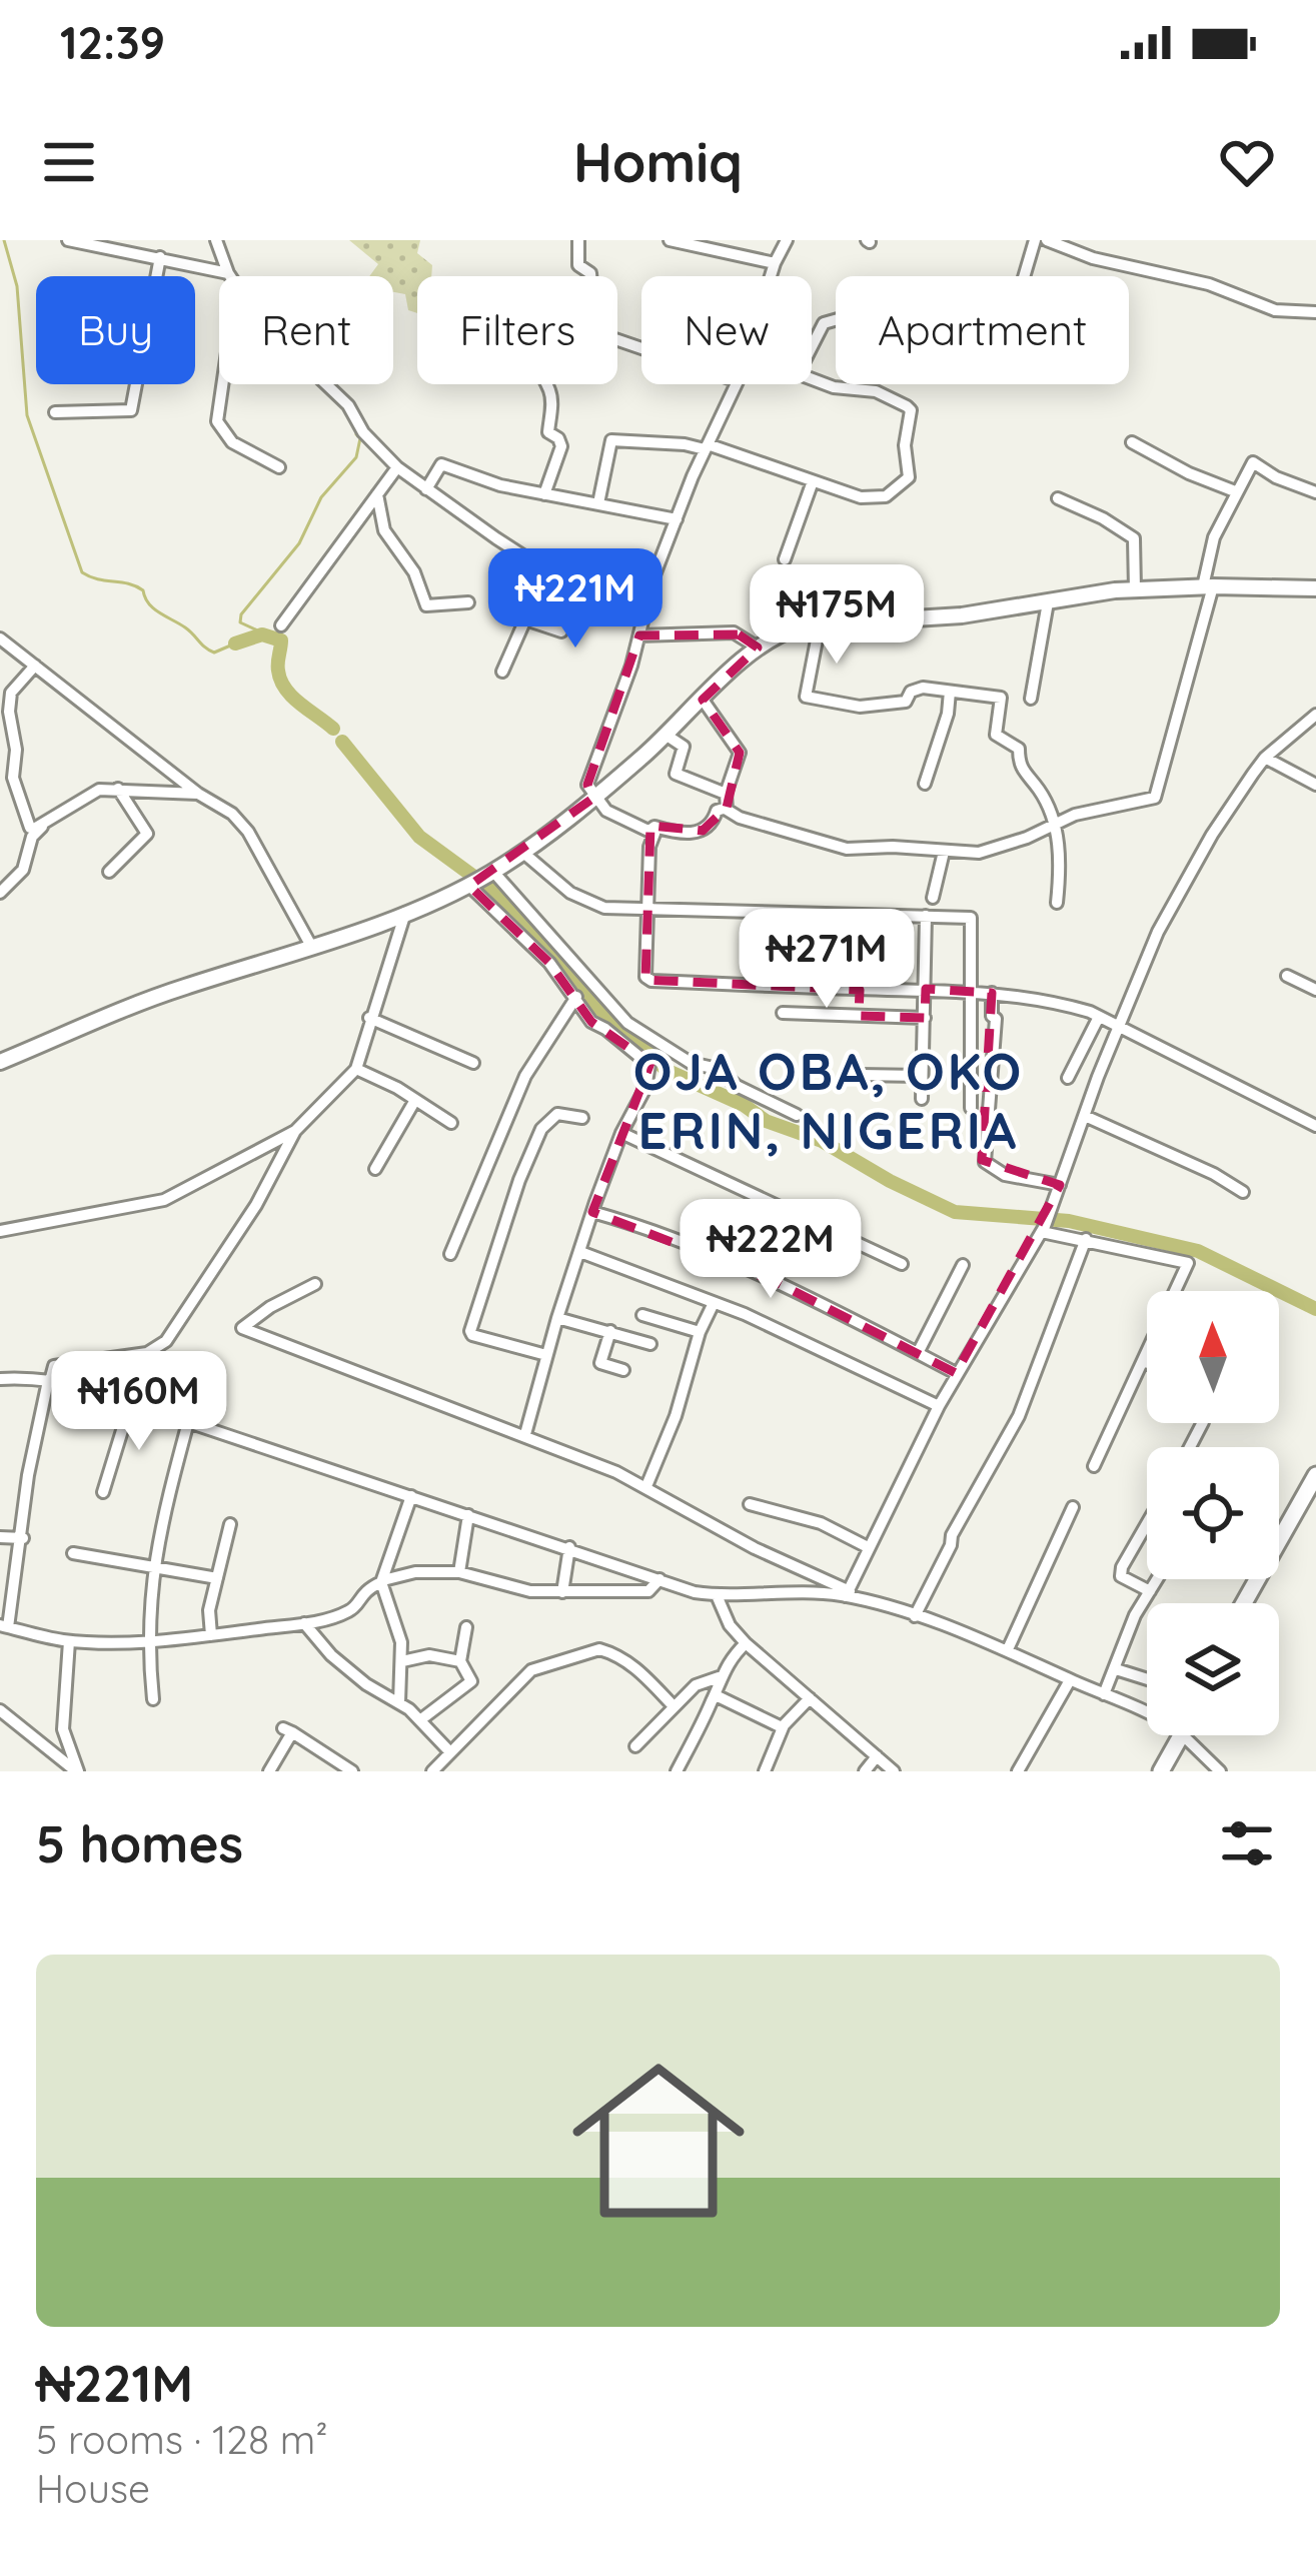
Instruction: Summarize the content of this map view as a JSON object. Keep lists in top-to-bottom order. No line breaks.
{"districts":["OJA OBA, OKO ERIN, NIGERIA"],"north":"top","page":{"status":"12:39","header":"Homiq","chip":["Buy","Rent","Filters","New","Apartment"],"price":["₦221M","₦175M","₦271M","₦222M","₦160M"],"heading":"5 homes","list":[{"name":"₦221M","note":"5 rooms · 128 m² · House"}]}}
